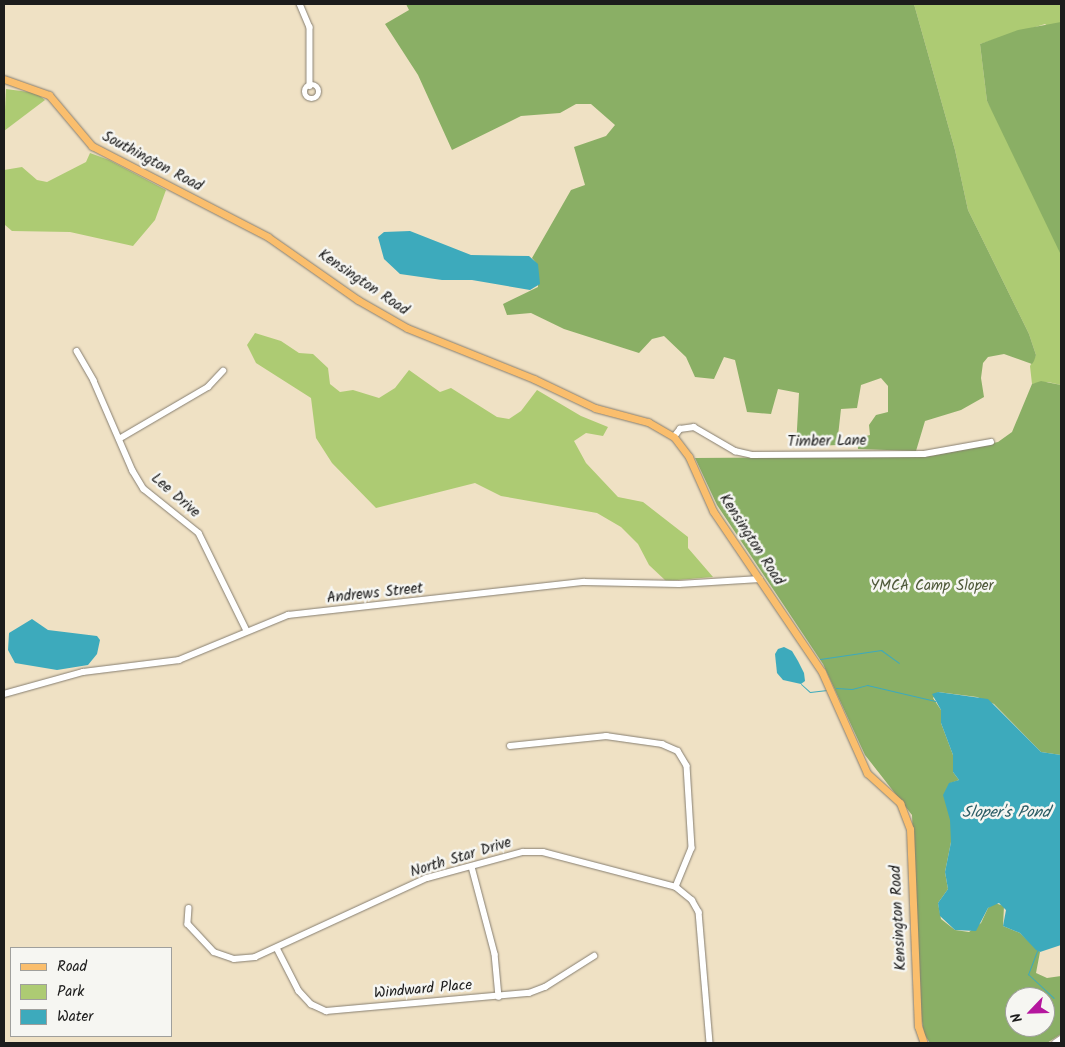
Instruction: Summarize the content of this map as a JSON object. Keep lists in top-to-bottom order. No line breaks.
{"streets":{"main road":["Southington Road","Kensington Road"],"street":["Timber Lane","Lee Drive","Andrews Street","North Star Drive","Windward Place"]},"crossings":[["Southington Road","Kensington Road"],["Kensington Road","Timber Lane"],["Kensington Road","Andrews Street"],["Lee Drive","Andrews Street"],["North Star Drive","Windward Place"]],"water":["Sloper's Pond"],"parks":["YMCA Camp Sloper"],"legend":["Road","Park","Water"],"north":"bottom left"}
